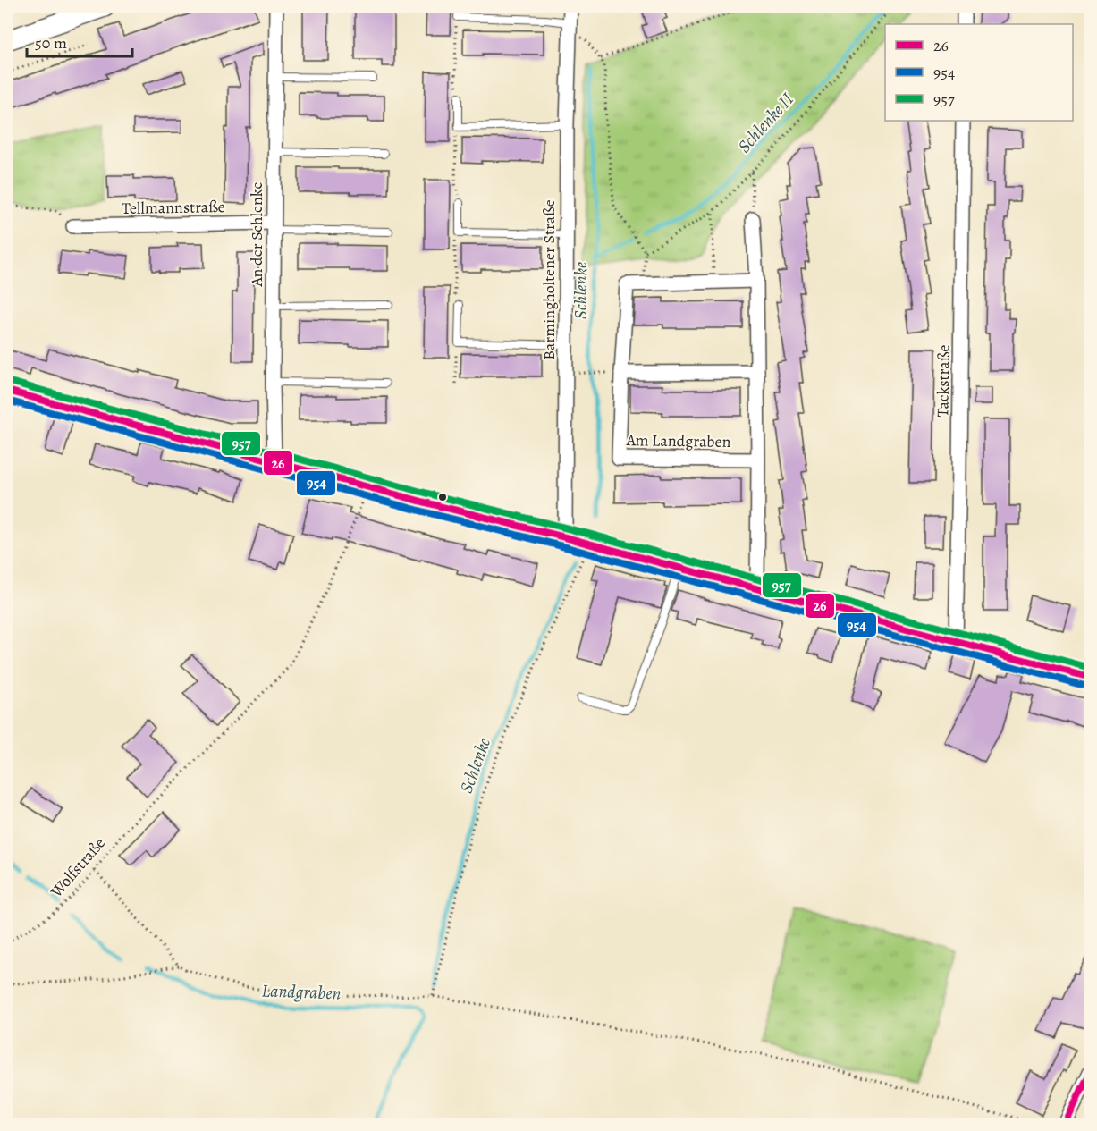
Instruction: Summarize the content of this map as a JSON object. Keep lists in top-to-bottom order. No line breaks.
{"streets":{"street":["Tellmannstraße","An der Schlenke","Barmingholtener Straße","Tackstraße","Am Landgraben"],"path":["Wolfstraße"]},"crossings":[["Tellmannstraße","An der Schlenke"]],"water":["Schlenke II","Schlenke","Landgraben"],"lines":["transit line 957","transit line 26","transit line 954"],"legend":["26","954","957"],"scale_bar":"50 m"}
